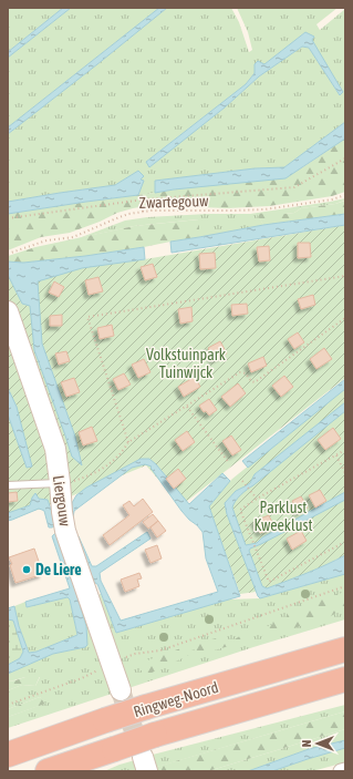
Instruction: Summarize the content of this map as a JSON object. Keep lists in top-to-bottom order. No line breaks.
{"streets":{"highway":["Ringweg-Noord"],"street":["Liergouw"],"path":["Zwartegouw"]},"parks":["Volkstuinpark Tuinwijck","Parklust Kweeklust"],"places":["De Liere"],"north":"left"}
